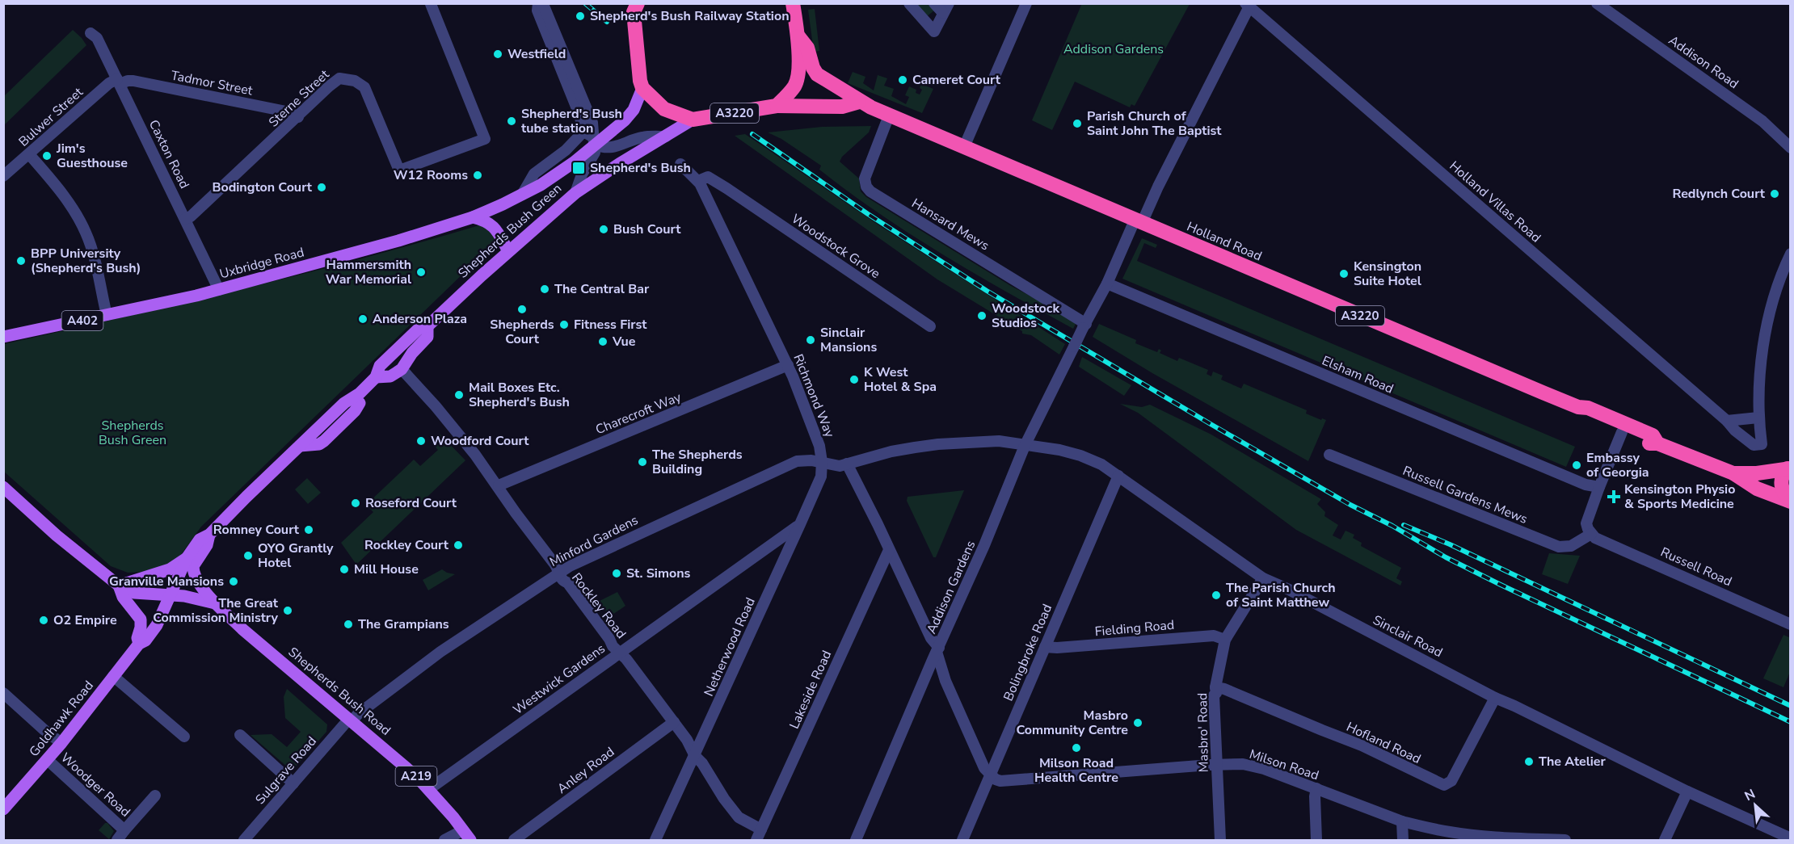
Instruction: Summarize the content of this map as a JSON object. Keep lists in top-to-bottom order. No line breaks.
{"streets":{"highway":["A3220","Holland Road"],"main road":["Shepherds Bush Green","Uxbridge Road","A402","Shepherds Bush Road","Goldhawk Road","A219"],"street":["Addison Road","Tadmor Street","Sterne Street","Bulwer Street","Caxton Road","Holland Villas Road","Hansard Mews","Woodstock Grove","Elsham Road","Richmond Way","Charecroft Way","Russell Gardens Mews","Minford Gardens","Russell Road","Addison Gardens","Rockley Road","Fielding Road","Sinclair Road","Netherwood Road","Bolingbroke Road","Westwick Gardens","Lakeside Road","Masbro' Road","Hofland Road","Milson Road","Sulgrave Road","Anley Road","Woodger Road"]},"crossings":[["Tadmor Street","Sterne Street"],["Tadmor Street","Bulwer Street"],["Tadmor Street","Caxton Road"],["Sterne Street","Caxton Road"],["A3220","Shepherds Bush Green"],["A3220","Holland Road"],["A3220","Uxbridge Road"],["Bulwer Street","Caxton Road"],["Caxton Road","Uxbridge Road"],["Holland Villas Road","Addison Gardens"],["Hansard Mews","Holland Road"],["Hansard Mews","Addison Gardens"],["Shepherds Bush Green","Rockley Road"],["Shepherds Bush Green","Shepherds Bush Road"],["Shepherds Bush Green","Goldhawk Road"],["Shepherds Bush Green","A219"],["Holland Road","Addison Gardens"],["Woodstock Grove","Richmond Way"],["Elsham Road","Addison Gardens"],["Richmond Way","Charecroft Way"],["Richmond Way","Minford Gardens"],["Richmond Way","Netherwood Road"],["Charecroft Way","Rockley Road"],["Russell Gardens Mews","Russell Road"],["Minford Gardens","Rockley Road"],["Minford Gardens","Netherwood Road"],["Minford Gardens","Shepherds Bush Road"],["Minford Gardens","Sulgrave Road"],["Addison Gardens","Sinclair Road"],["Rockley Road","Netherwood Road"],["Rockley Road","Westwick Gardens"],["Rockley Road","Lakeside Road"],["Rockley Road","Anley Road"],["Fielding Road","Bolingbroke Road"],["Fielding Road","Masbro' Road"],["Sinclair Road","Bolingbroke Road"],["Sinclair Road","Masbro' Road"],["Sinclair Road","Hofland Road"],["Netherwood Road","Westwick Gardens"],["Bolingbroke Road","Milson Road"],["Westwick Gardens","Shepherds Bush Road"],["Shepherds Bush Road","Goldhawk Road"],["Shepherds Bush Road","Sulgrave Road"],["Shepherds Bush Road","A219"],["Goldhawk Road","A219"],["Goldhawk Road","Woodger Road"],["Masbro' Road","Hofland Road"],["Masbro' Road","Milson Road"]],"parks":["Addison Gardens","Shepherds Bush Green"],"places":{"other":["Shepherd's Bush Railway Station","Westfield","Cameret Court","Shepherd's Bush tube station","Parish Church of Saint John The Baptist","Jim's Guesthouse","W12 Rooms","Bodington Court","Redlynch Court","Bush Court","BPP University (Shepherd's Bush)","Hammersmith War Memorial","Kensington Suite Hotel","The Central Bar","Shepherds Court","Woodstock Studios","Anderson Plaza","Fitness First","Sinclair Mansions","Vue","K West Hotel & Spa","Mail Boxes Etc. Shepherd's Bush","Woodford Court","The Shepherds Building","Embassy of Georgia","Roseford Court","Romney Court","Rockley Court","OYO Grantly Hotel","Mill House","St. Simons","Granville Mansions","The Parish Church of Saint Matthew","The Great Commission Ministry","O2 Empire","The Grampians","Masbro Community Centre","Milson Road Health Centre","The Atelier"],"transit":["Shepherd's Bush"],"health":["Kensington Physio & Sports Medicine"]},"north":"top left"}
